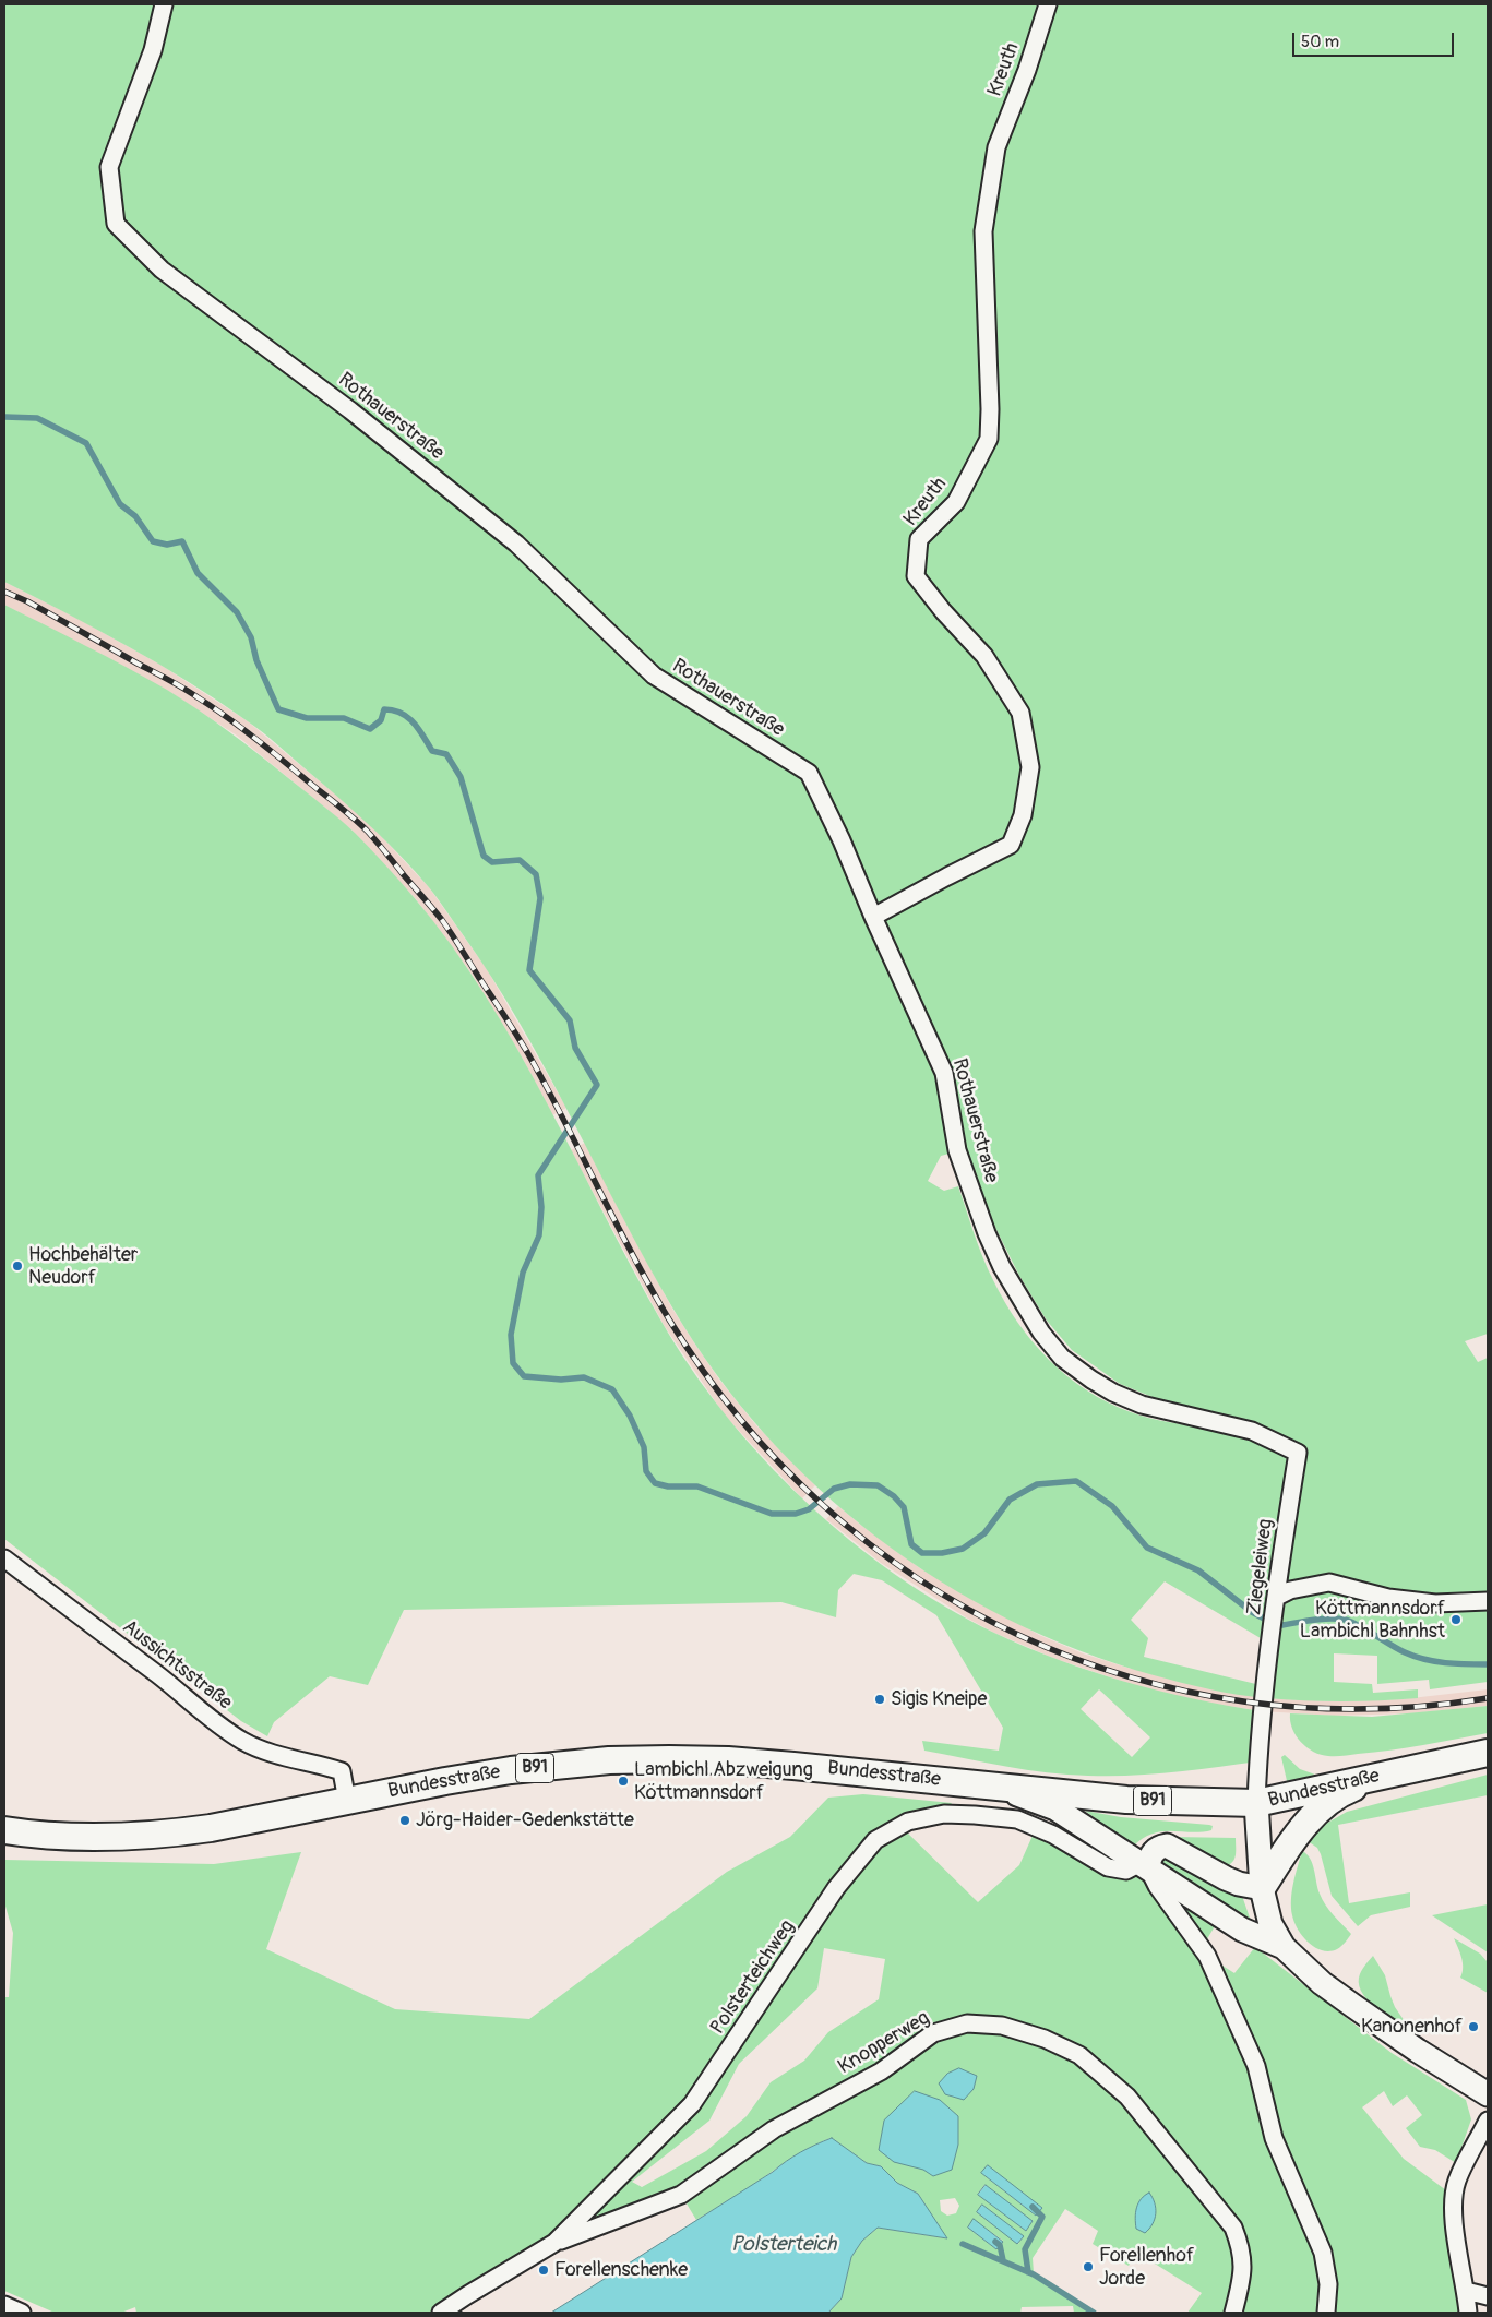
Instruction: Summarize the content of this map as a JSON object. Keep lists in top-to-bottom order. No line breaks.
{"streets":{"main road":["B91","Bundesstraße"],"street":["Kreuth","Rothauerstraße","Ziegeleiweg","Aussichtsstraße","Polsterteichweg","Knopperweg"]},"crossings":[["Kreuth","Rothauerstraße"],["Rothauerstraße","Ziegeleiweg"],["Ziegeleiweg","Bundesstraße"],["Aussichtsstraße","Bundesstraße"],["Polsterteichweg","Knopperweg"]],"water":["Polsterteich"],"places":["Hochbehälter Neudorf","Köttmannsdorf Lambichl Bahnhst","Sigis Kneipe","Lambichl Abzweigung Köttmannsdorf","Jörg-Haider-Gedenkstätte","Kanonenhof","Forellenhof Jorde","Forellenschenke"],"scale_bar":"50 m"}
